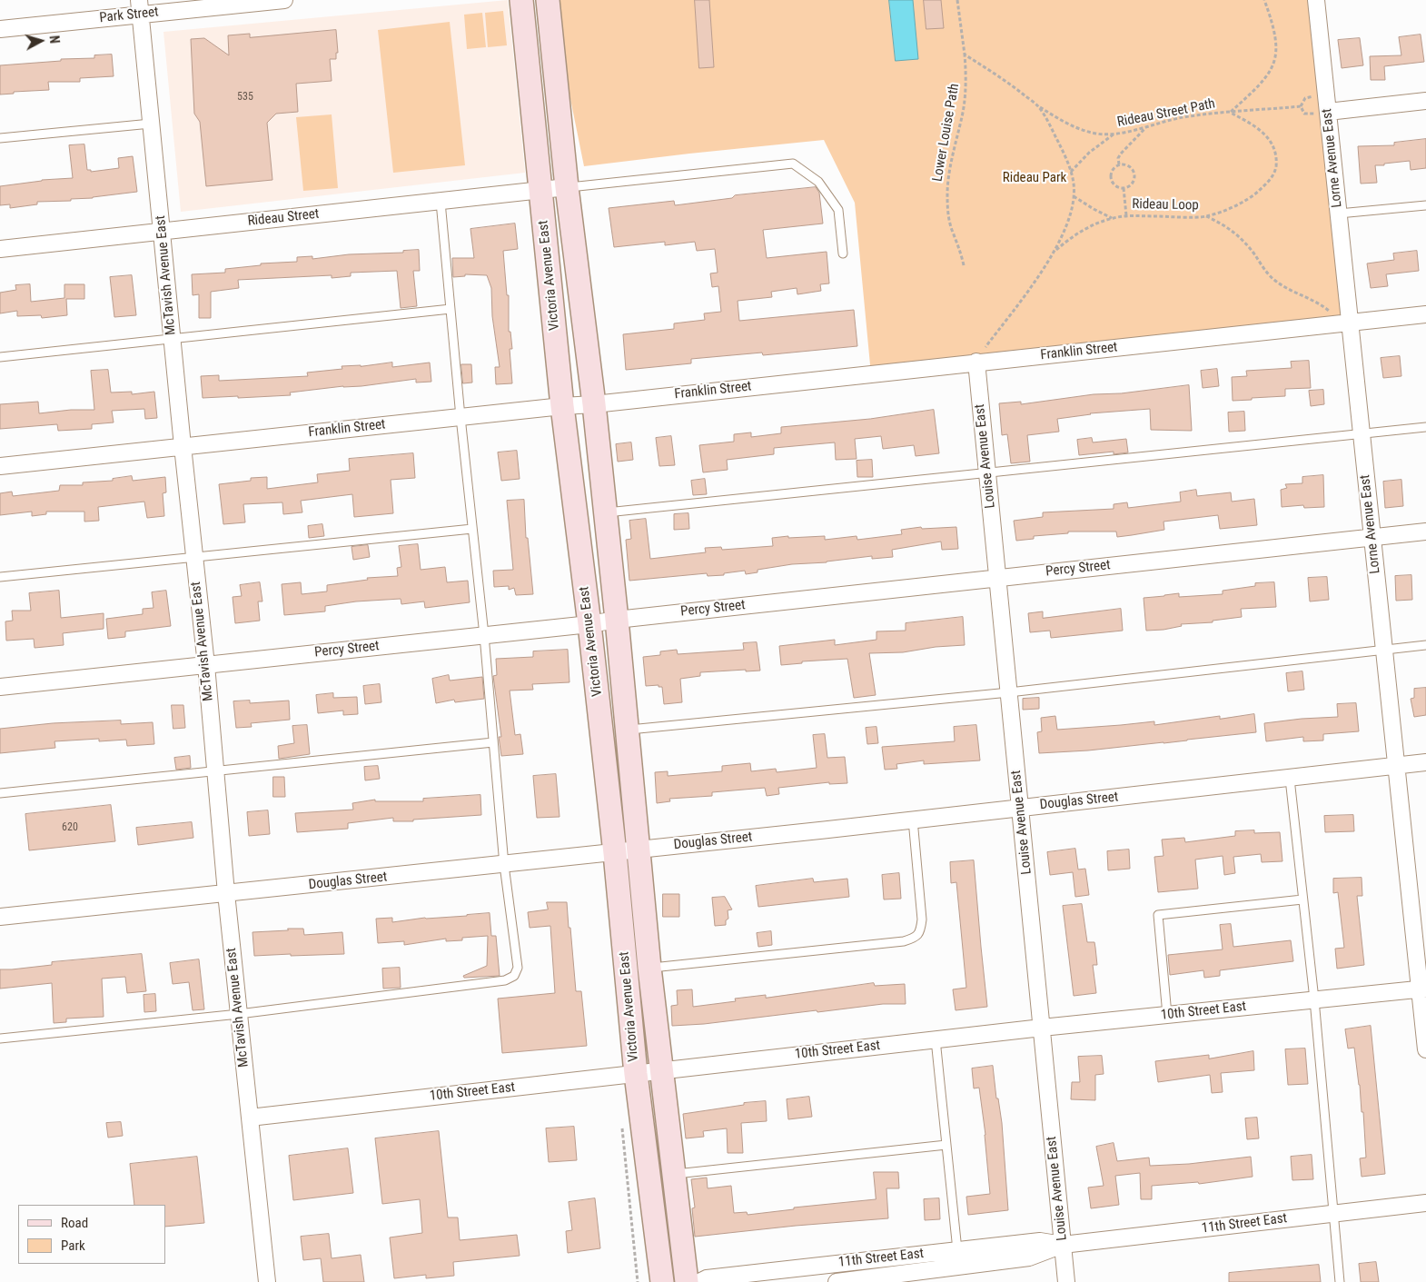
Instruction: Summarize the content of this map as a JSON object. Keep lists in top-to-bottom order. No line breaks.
{"streets":{"main road":["Victoria Avenue East"],"street":["Park Street","Lorne Avenue East","Rideau Street","McTavish Avenue East","Franklin Street","Louise Avenue East","Percy Street","Douglas Street","10th Street East","11th Street East"],"path":["Rideau Street Path","Lower Louise Path","Rideau Loop"]},"crossings":[["Park Street","McTavish Avenue East"],["Rideau Street Path","Lorne Avenue East"],["Rideau Street Path","Rideau Loop"],["Lorne Avenue East","Franklin Street"],["Lorne Avenue East","Percy Street"],["Lorne Avenue East","Douglas Street"],["Lorne Avenue East","10th Street East"],["Rideau Street","McTavish Avenue East"],["Rideau Street","Victoria Avenue East"],["McTavish Avenue East","Franklin Street"],["McTavish Avenue East","Percy Street"],["McTavish Avenue East","Douglas Street"],["McTavish Avenue East","10th Street East"],["Victoria Avenue East","Franklin Street"],["Victoria Avenue East","Percy Street"],["Victoria Avenue East","Douglas Street"],["Victoria Avenue East","10th Street East"],["Franklin Street","Louise Avenue East"],["Louise Avenue East","Percy Street"],["Louise Avenue East","Douglas Street"],["Louise Avenue East","10th Street East"],["Louise Avenue East","11th Street East"]],"parks":["Rideau Park"],"house_numbers":["535","620"],"legend":["Road","Park"],"north":"right"}
